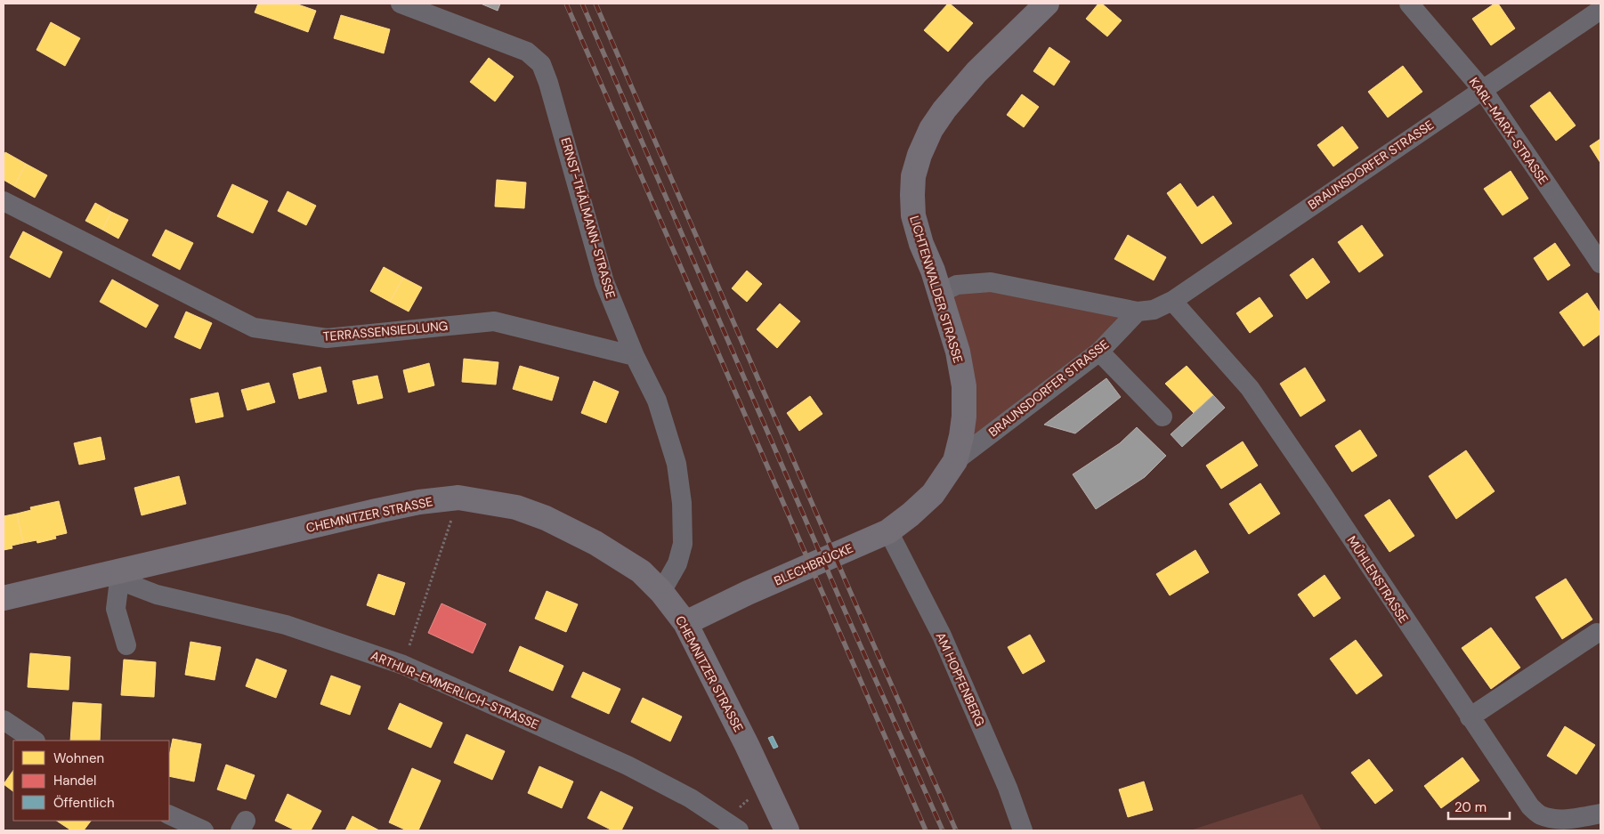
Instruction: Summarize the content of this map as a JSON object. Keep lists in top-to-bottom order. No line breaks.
{"streets":{"main road":["LICHTENWALDER STRASSE","CHEMNITZER STRASSE","BLECHBRÜCKE"],"street":["KARL-MARX-STRASSE","BRAUNSDORFER STRASSE","ERNST-THÄLMANN-STRASSE","TERRASSENSIEDLUNG","MÜHLENSTRASSE","AM HOPFENBERG","ARTHUR-EMMERLICH-STRASSE"]},"crossings":[["KARL-MARX-STRASSE","BRAUNSDORFER STRASSE"],["BRAUNSDORFER STRASSE","LICHTENWALDER STRASSE"],["BRAUNSDORFER STRASSE","MÜHLENSTRASSE"],["ERNST-THÄLMANN-STRASSE","TERRASSENSIEDLUNG"],["ERNST-THÄLMANN-STRASSE","CHEMNITZER STRASSE"],["LICHTENWALDER STRASSE","BLECHBRÜCKE"],["LICHTENWALDER STRASSE","AM HOPFENBERG"],["CHEMNITZER STRASSE","BLECHBRÜCKE"],["CHEMNITZER STRASSE","ARTHUR-EMMERLICH-STRASSE"],["BLECHBRÜCKE","AM HOPFENBERG"]],"legend":["Wohnen","Handel","Öffentlich"],"scale_bar":"20 m"}
